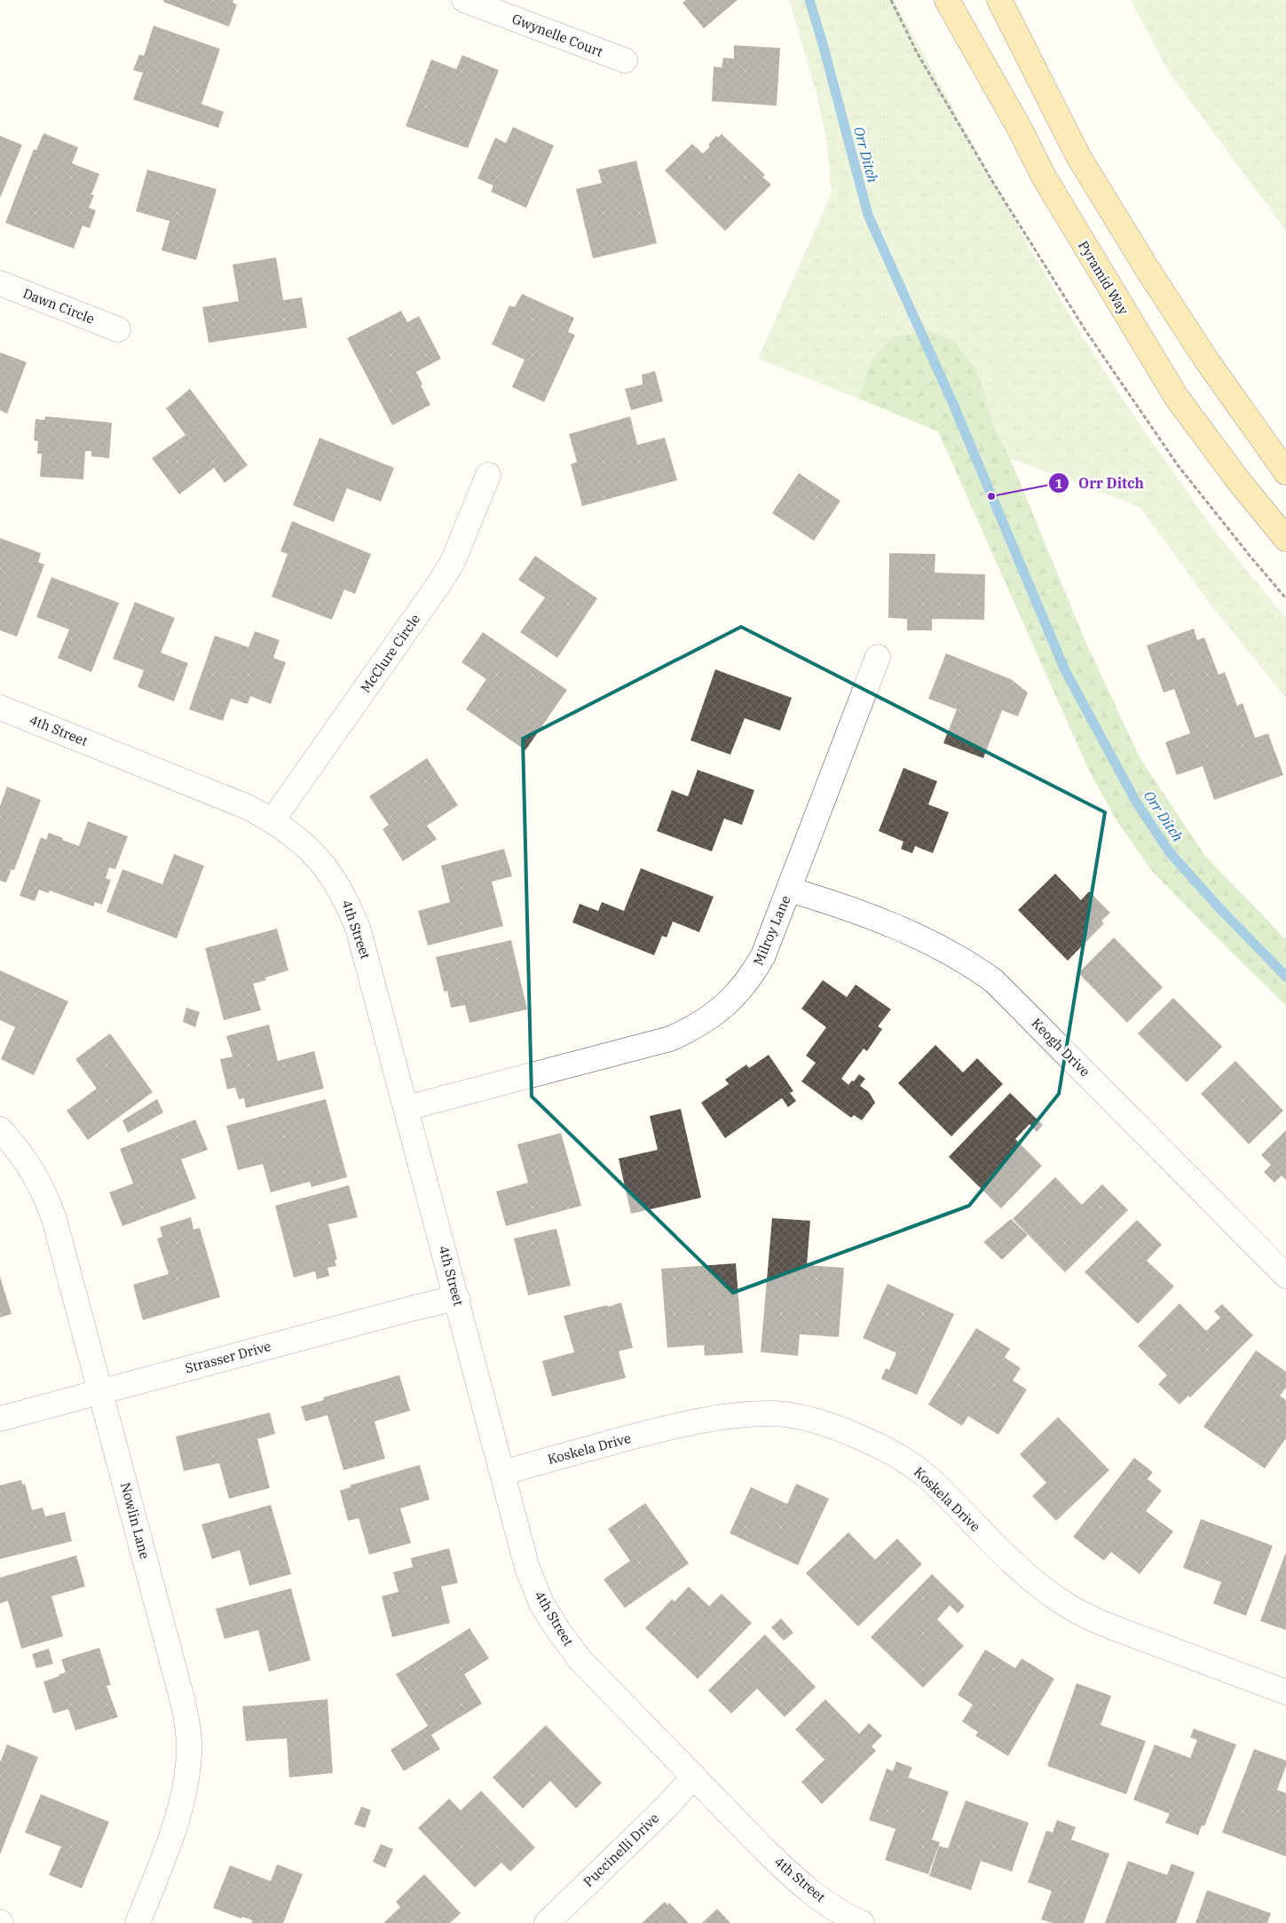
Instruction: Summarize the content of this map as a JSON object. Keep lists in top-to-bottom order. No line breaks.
{"streets":{"main road":["Pyramid Way"],"street":["Gwynelle Court","Dawn Circle","McClure Circle","4th Street","Milroy Lane","Keogh Drive","Strasser Drive","Koskela Drive","Nowlin Lane","Puccinelli Drive"]},"crossings":[["McClure Circle","4th Street"],["4th Street","Milroy Lane"],["4th Street","Strasser Drive"],["4th Street","Koskela Drive"],["4th Street","Puccinelli Drive"],["Milroy Lane","Keogh Drive"],["Strasser Drive","Nowlin Lane"]],"water":["Orr Ditch"],"places":["Orr Ditch"]}
